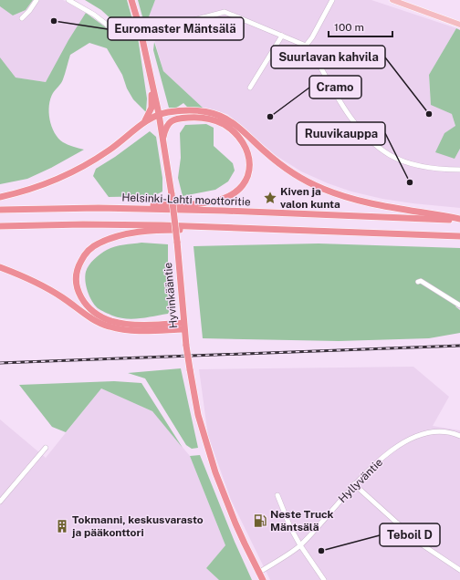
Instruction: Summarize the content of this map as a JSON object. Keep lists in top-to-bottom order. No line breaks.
{"streets":{"highway":["Helsinki-Lahti moottoritie","Hyvinkääntie"],"street":["Hyllyväntie"]},"crossings":[["Hyvinkääntie","Hyllyväntie"]],"places":{"other":["Euromaster Mäntsälä","Suurlavan kahvila","Cramo","Ruuvikauppa","Teboil D"],"place":["Kiven ja valon kunta"],"fuel station":["Neste Truck Mäntsälä"],"building":["Tokmanni, keskusvarasto ja pääkonttori"]},"scale_bar":"100 m"}
